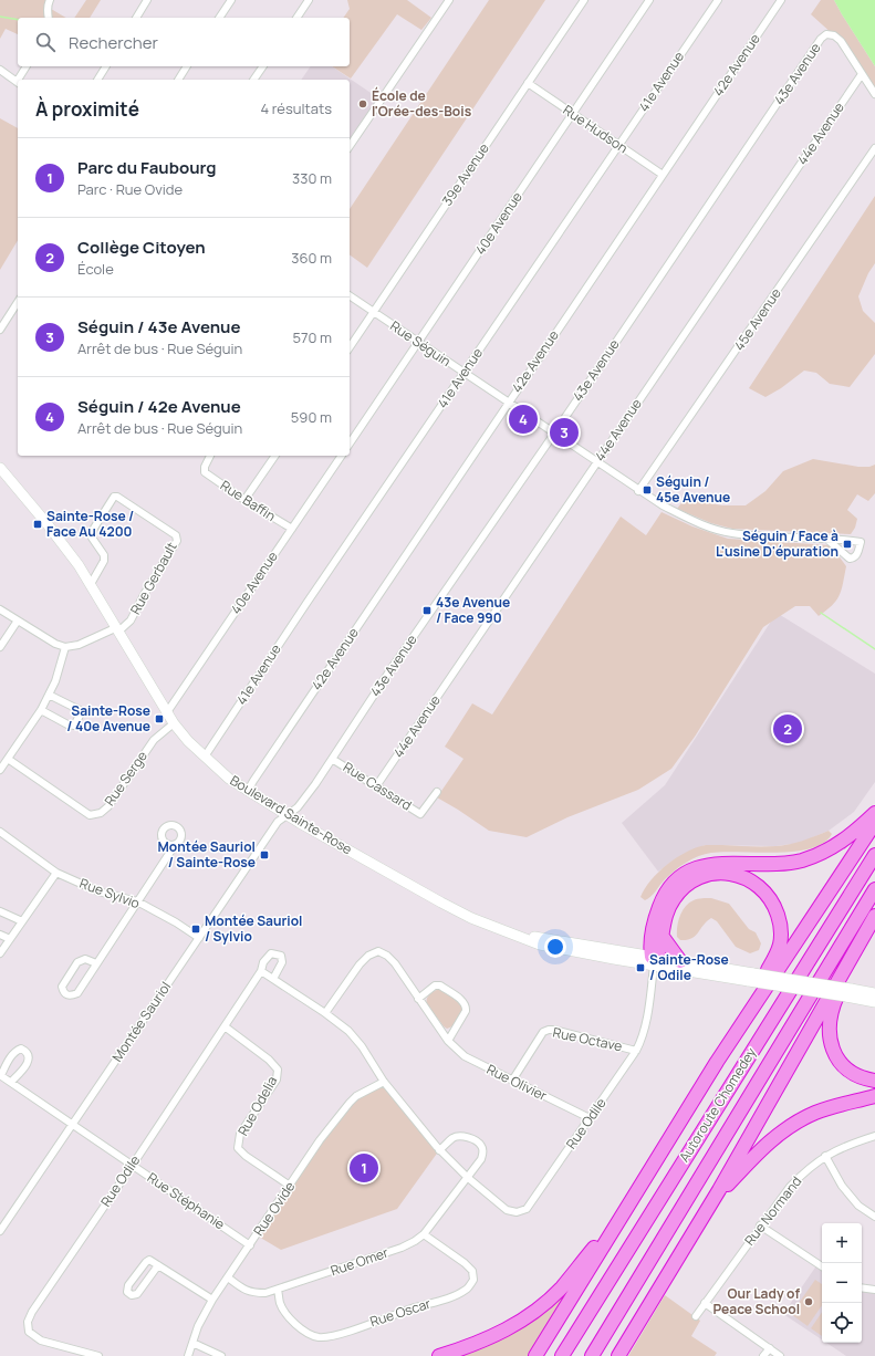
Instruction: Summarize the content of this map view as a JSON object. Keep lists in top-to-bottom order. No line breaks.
{"streets":{"highway":["Autoroute Chomedey"],"street":["42e Avenue","43e Avenue","41e Avenue","Rue Hudson","44e Avenue","39e Avenue","40e Avenue","45e Avenue","Rue Séguin","Rue Baffin","Rue Gerbault","Rue Serge","Rue Cassard","Boulevard Sainte-Rose","Rue Sylvio","Montée Sauriol","Rue Octave","Rue Olivier","Rue Odelia","Rue Odile","Rue Stéphanie","Rue Ovide","Rue Normand","Rue Omer","Rue Oscar"]},"crossings":[["42e Avenue","Rue Hudson"],["42e Avenue","Rue Séguin"],["42e Avenue","Boulevard Sainte-Rose"],["43e Avenue","44e Avenue"],["43e Avenue","Rue Séguin"],["43e Avenue","Rue Cassard"],["43e Avenue","Boulevard Sainte-Rose"],["43e Avenue","Montée Sauriol"],["41e Avenue","Rue Hudson"],["41e Avenue","Rue Séguin"],["41e Avenue","Boulevard Sainte-Rose"],["Rue Hudson","39e Avenue"],["Rue Hudson","40e Avenue"],["44e Avenue","Rue Séguin"],["44e Avenue","Rue Cassard"],["39e Avenue","Rue Séguin"],["40e Avenue","Rue Séguin"],["40e Avenue","Rue Baffin"],["40e Avenue","Boulevard Sainte-Rose"],["45e Avenue","Rue Séguin"],["Rue Gerbault","Boulevard Sainte-Rose"],["Rue Serge","Boulevard Sainte-Rose"],["Boulevard Sainte-Rose","Montée Sauriol"],["Boulevard Sainte-Rose","Rue Odile"],["Rue Sylvio","Montée Sauriol"],["Montée Sauriol","Rue Stéphanie"],["Rue Octave","Rue Olivier"],["Rue Octave","Rue Odile"],["Rue Olivier","Rue Odile"],["Rue Odelia","Rue Odile"],["Rue Odelia","Rue Ovide"],["Rue Odile","Rue Stéphanie"],["Rue Odile","Rue Ovide"],["Rue Odile","Rue Omer"],["Rue Stéphanie","Rue Ovide"],["Rue Ovide","Rue Omer"],["Rue Omer","Rue Oscar"]],"places":{"other":["École de l'Orée-des-Bois","Our Lady of Peace School"],"transit":["Séguin / 45e Avenue","Sainte-Rose / Face Au 4200","Séguin / Face à L'usine D'épuration","43e Avenue / Face 990","Sainte-Rose / 40e Avenue","Montée Sauriol / Sainte-Rose","Montée Sauriol / Sylvio","Sainte-Rose / Odile"]},"page":{"search":"Rechercher","heading":["À proximité","4 résultats"],"list":[{"mark":"1","name":"Parc du Faubourg","note":"Parc · Rue Ovide","value":"330 m"},{"mark":"2","name":"Collège Citoyen","note":"École","value":"360 m"},{"mark":"3","name":"Séguin / 43e Avenue","note":"Arrêt de bus · Rue Séguin","value":"570 m"},{"mark":"4","name":"Séguin / 42e Avenue","note":"Arrêt de bus · Rue Séguin","value":"590 m"}],"pins":["4","3","2","1"],"map_buttons":["+","−"]}}
